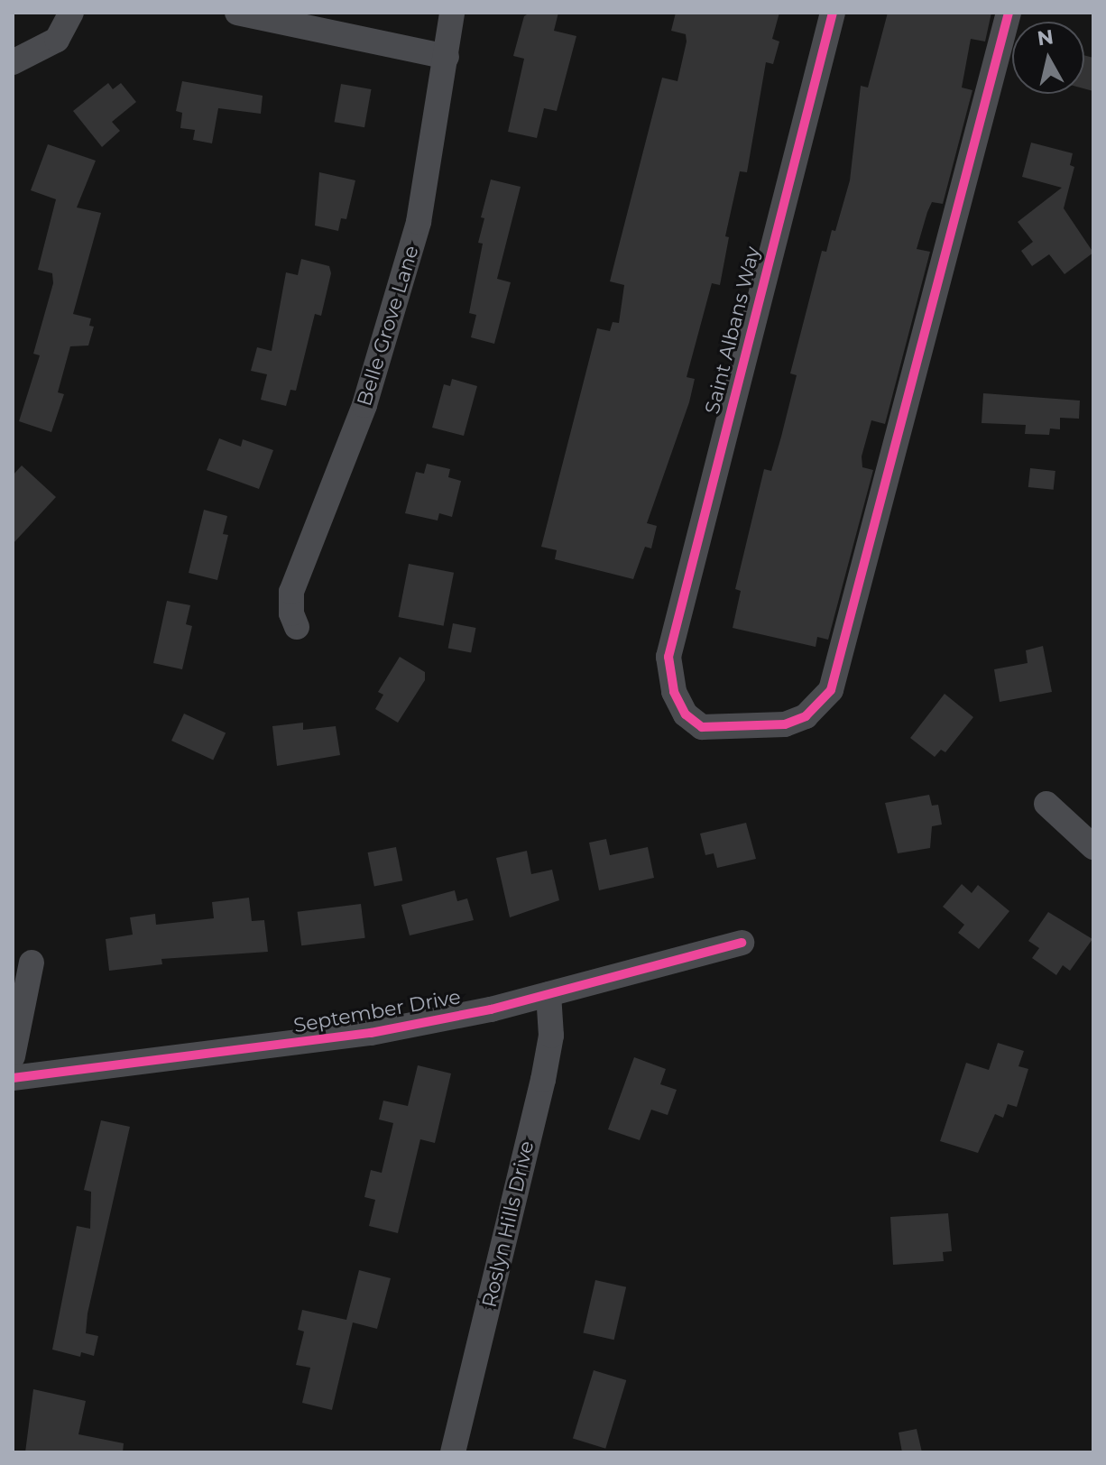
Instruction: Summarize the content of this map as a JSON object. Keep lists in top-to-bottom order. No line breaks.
{"streets":{"street":["Belle Grove Lane","Saint Albans Way","September Drive","Roslyn Hills Drive"]},"crossings":[["September Drive","Roslyn Hills Drive"]],"north":"top"}
